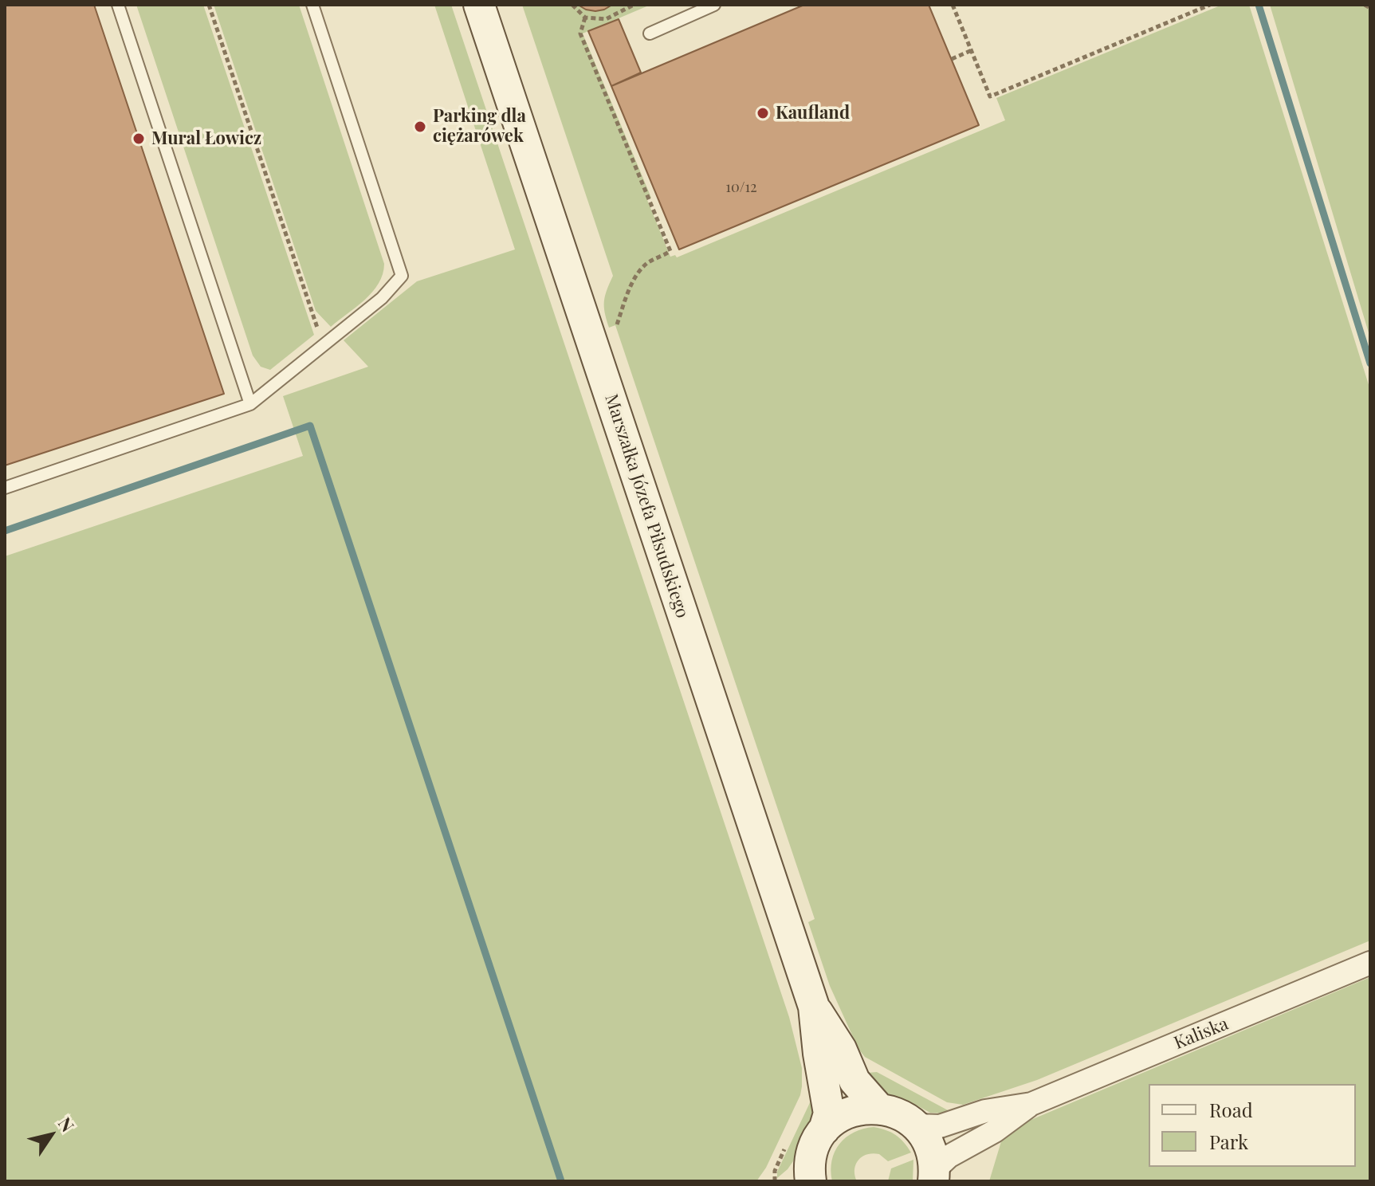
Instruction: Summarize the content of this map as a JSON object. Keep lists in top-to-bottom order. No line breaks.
{"streets":{"street":["Marszałka Józefa Piłsudskiego","Kaliska"]},"places":["Kaufland","Parking dla ciężarówek","Mural Łowicz"],"house_numbers":["10/12"],"legend":["Road","Park"],"north":"top right"}
